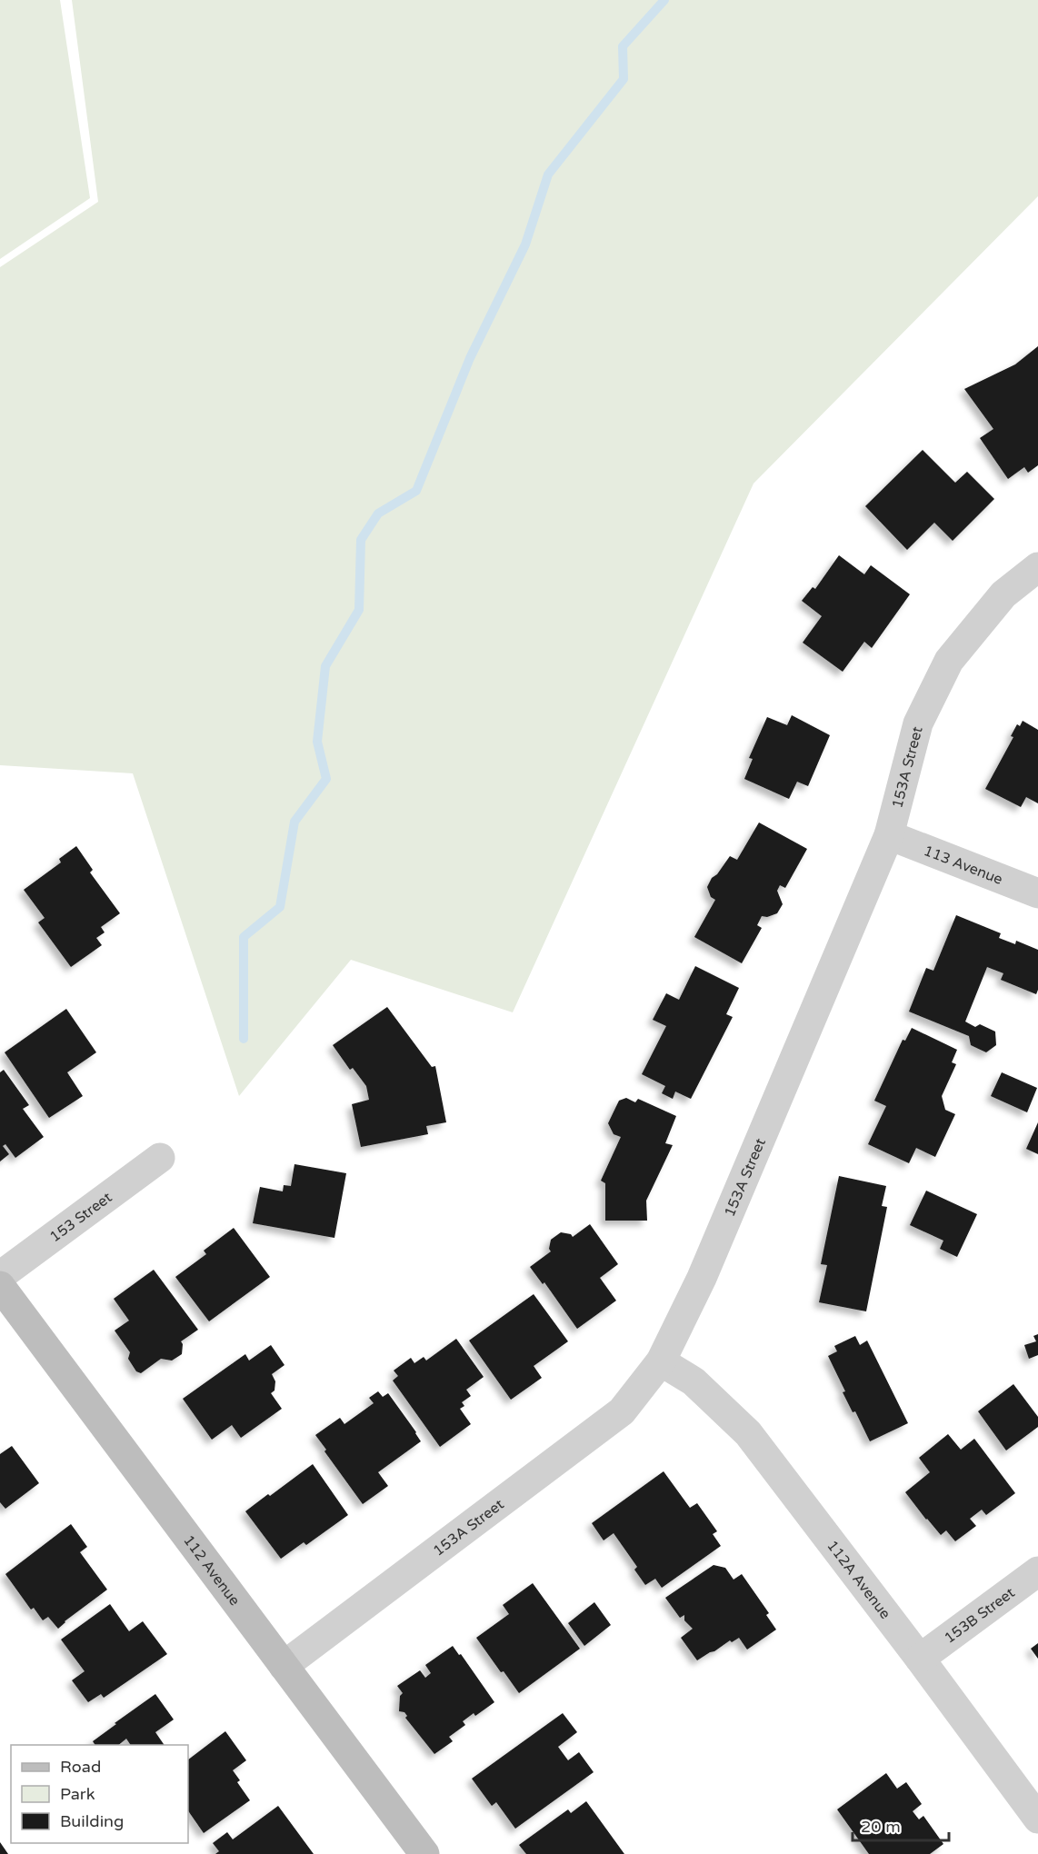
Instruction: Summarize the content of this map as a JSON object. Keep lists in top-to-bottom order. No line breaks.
{"streets":{"street":["153A Street","113 Avenue","153 Street","112 Avenue","112A Avenue","153B Street"]},"crossings":[["153A Street","113 Avenue"],["153A Street","112 Avenue"],["153A Street","112A Avenue"],["112A Avenue","153B Street"]],"legend":["Road","Park","Building"],"scale_bar":"20 m"}
